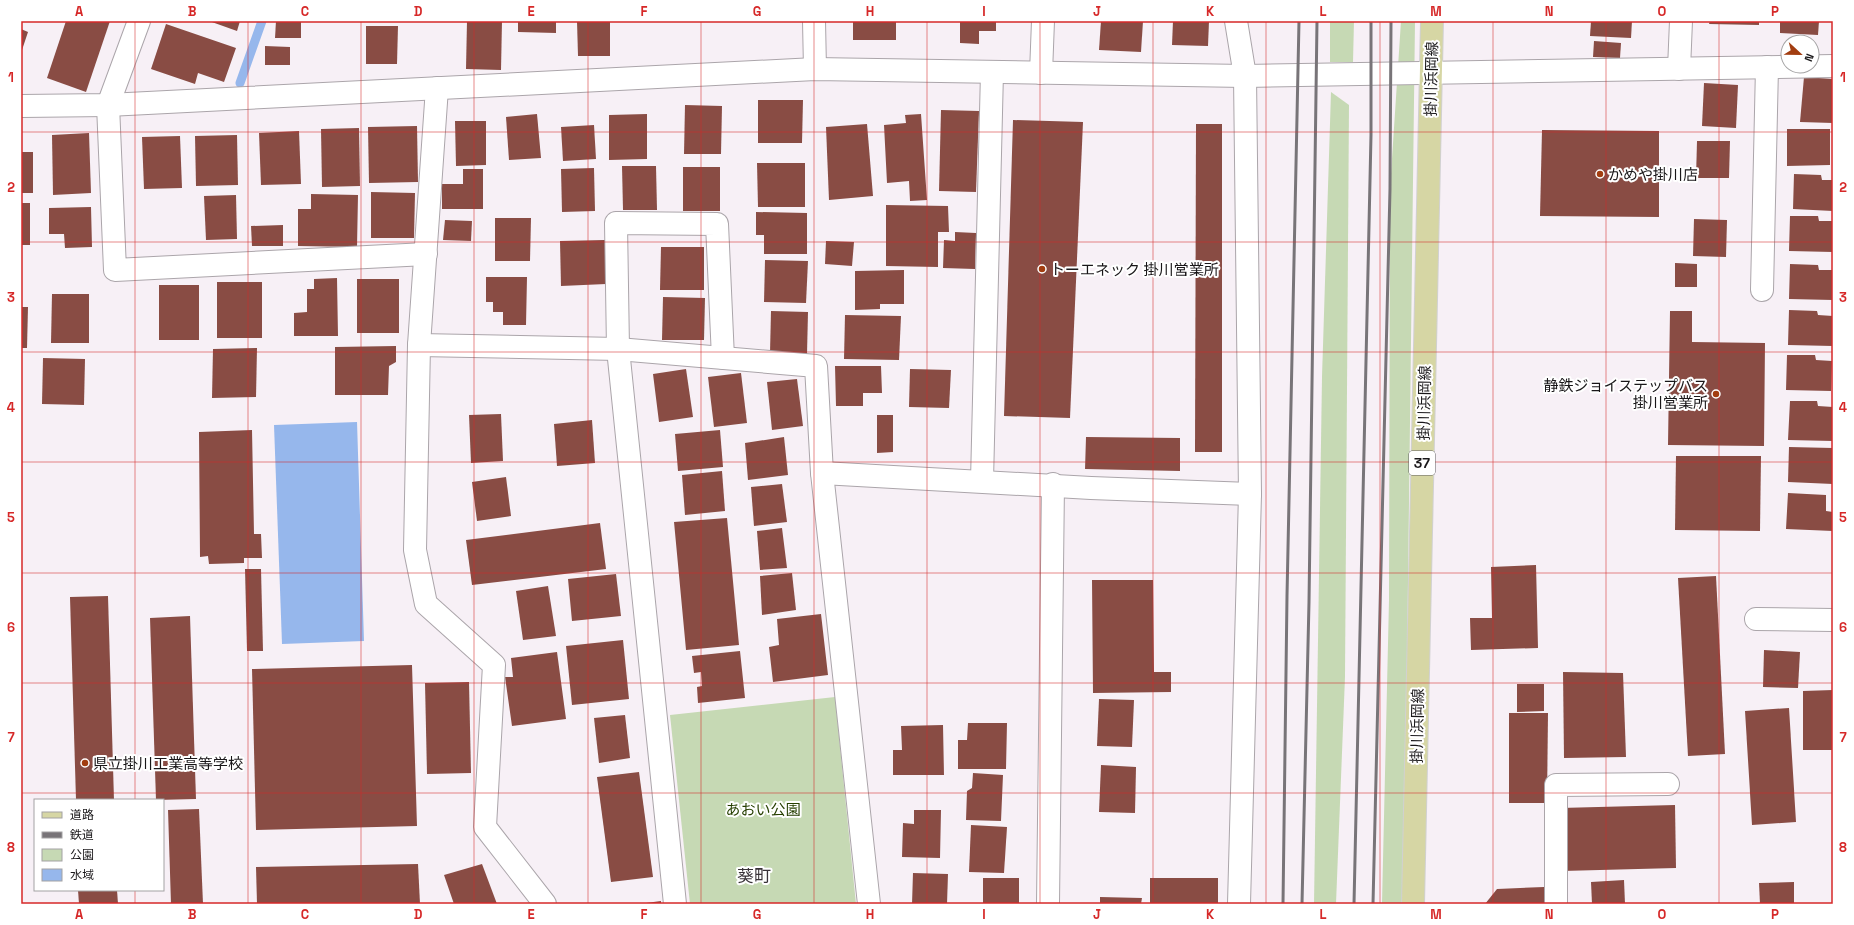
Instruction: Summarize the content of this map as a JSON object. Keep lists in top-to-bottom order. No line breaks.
{"streets":{"main road":["掛川浜岡線","37"]},"districts":["葵町"],"parks":["あおい公園"],"places":["かめや掛川店","トーエネック 掛川営業所","静鉄ジョイステップバス 掛川営業所","県立掛川工業高等学校"],"legend":["道路","鉄道","公園","水域"],"north":"right","grid":{"columns":["A","B","C","D","E","F","G","H","I","J","K","L","M","N","O","P"],"rows":["1","2","3","4","5","6","7","8"]}}
